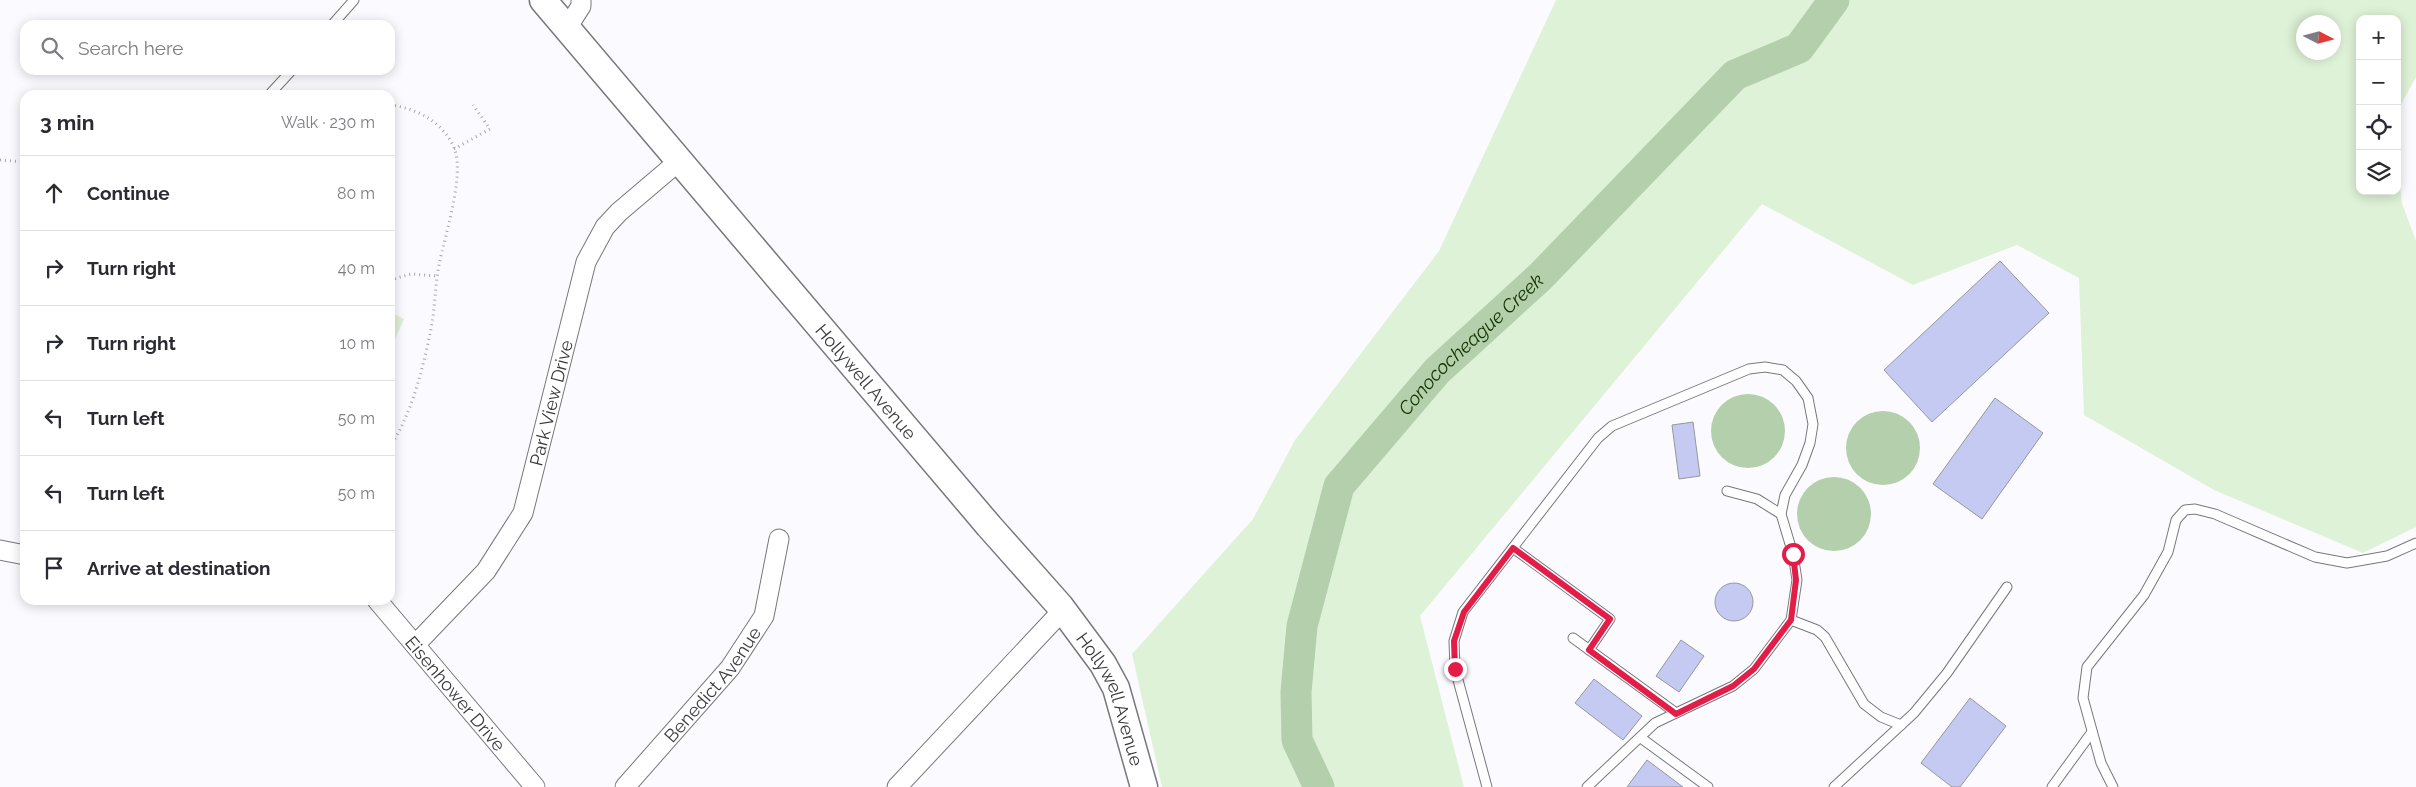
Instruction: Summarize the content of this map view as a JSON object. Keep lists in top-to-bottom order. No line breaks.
{"streets":{"street":["Hollywell Avenue","Park View Drive","Benedict Avenue","Eisenhower Drive"]},"crossings":[["Hollywell Avenue","Park View Drive"],["Park View Drive","Eisenhower Drive"]],"water":["Conococheague Creek"],"north":"right","page":{"map_buttons":["+","−"],"search":"Search here","heading":["3 min","Walk · 230 m"],"list":[["Continue","80 m"],["Turn right","40 m"],["Turn right","10 m"],["Turn left","50 m"],["Turn left","50 m"],"Arrive at destination"]}}
